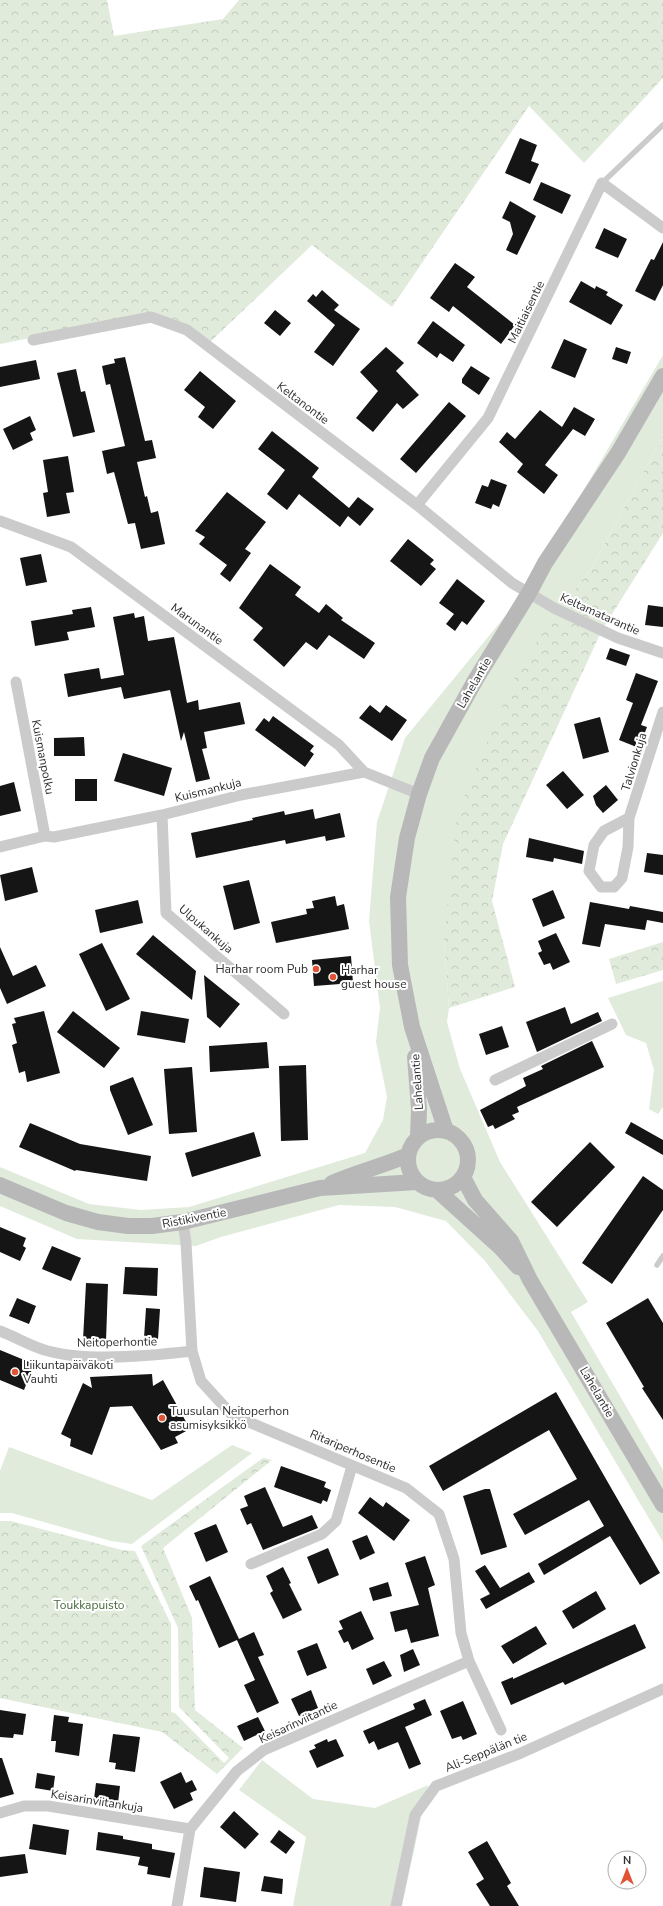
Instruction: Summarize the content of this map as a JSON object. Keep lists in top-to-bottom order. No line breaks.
{"streets":{"main road":["Lahelantie","Ristikiventie"],"street":["Maitiaisentie","Keltanontie","Keltamatarantie","Marunantie","Kuismanpolku","Talvionkuja","Kuismankuja","Ulpukankuja","Neitoperhontie","Ritariperhosentie","Keisarinviitantie","Ali-Seppälän tie","Keisarinviitankuja"]},"crossings":[["Maitiaisentie","Keltanontie"],["Keltanontie","Keltamatarantie"],["Keltanontie","Lahelantie"],["Keltamatarantie","Lahelantie"],["Marunantie","Kuismankuja"],["Lahelantie","Ristikiventie"],["Kuismanpolku","Kuismankuja"],["Kuismankuja","Ulpukankuja"],["Ristikiventie","Ritariperhosentie"],["Neitoperhontie","Ritariperhosentie"],["Ritariperhosentie","Keisarinviitantie"],["Keisarinviitantie","Keisarinviitankuja"]],"parks":["Toukkapuisto"],"places":["Harhar room Pub","Harhar guest house","Liikuntapäiväkoti Vauhti","Tuusulan Neitoperhon asumisyksikkö"],"north":"top"}
